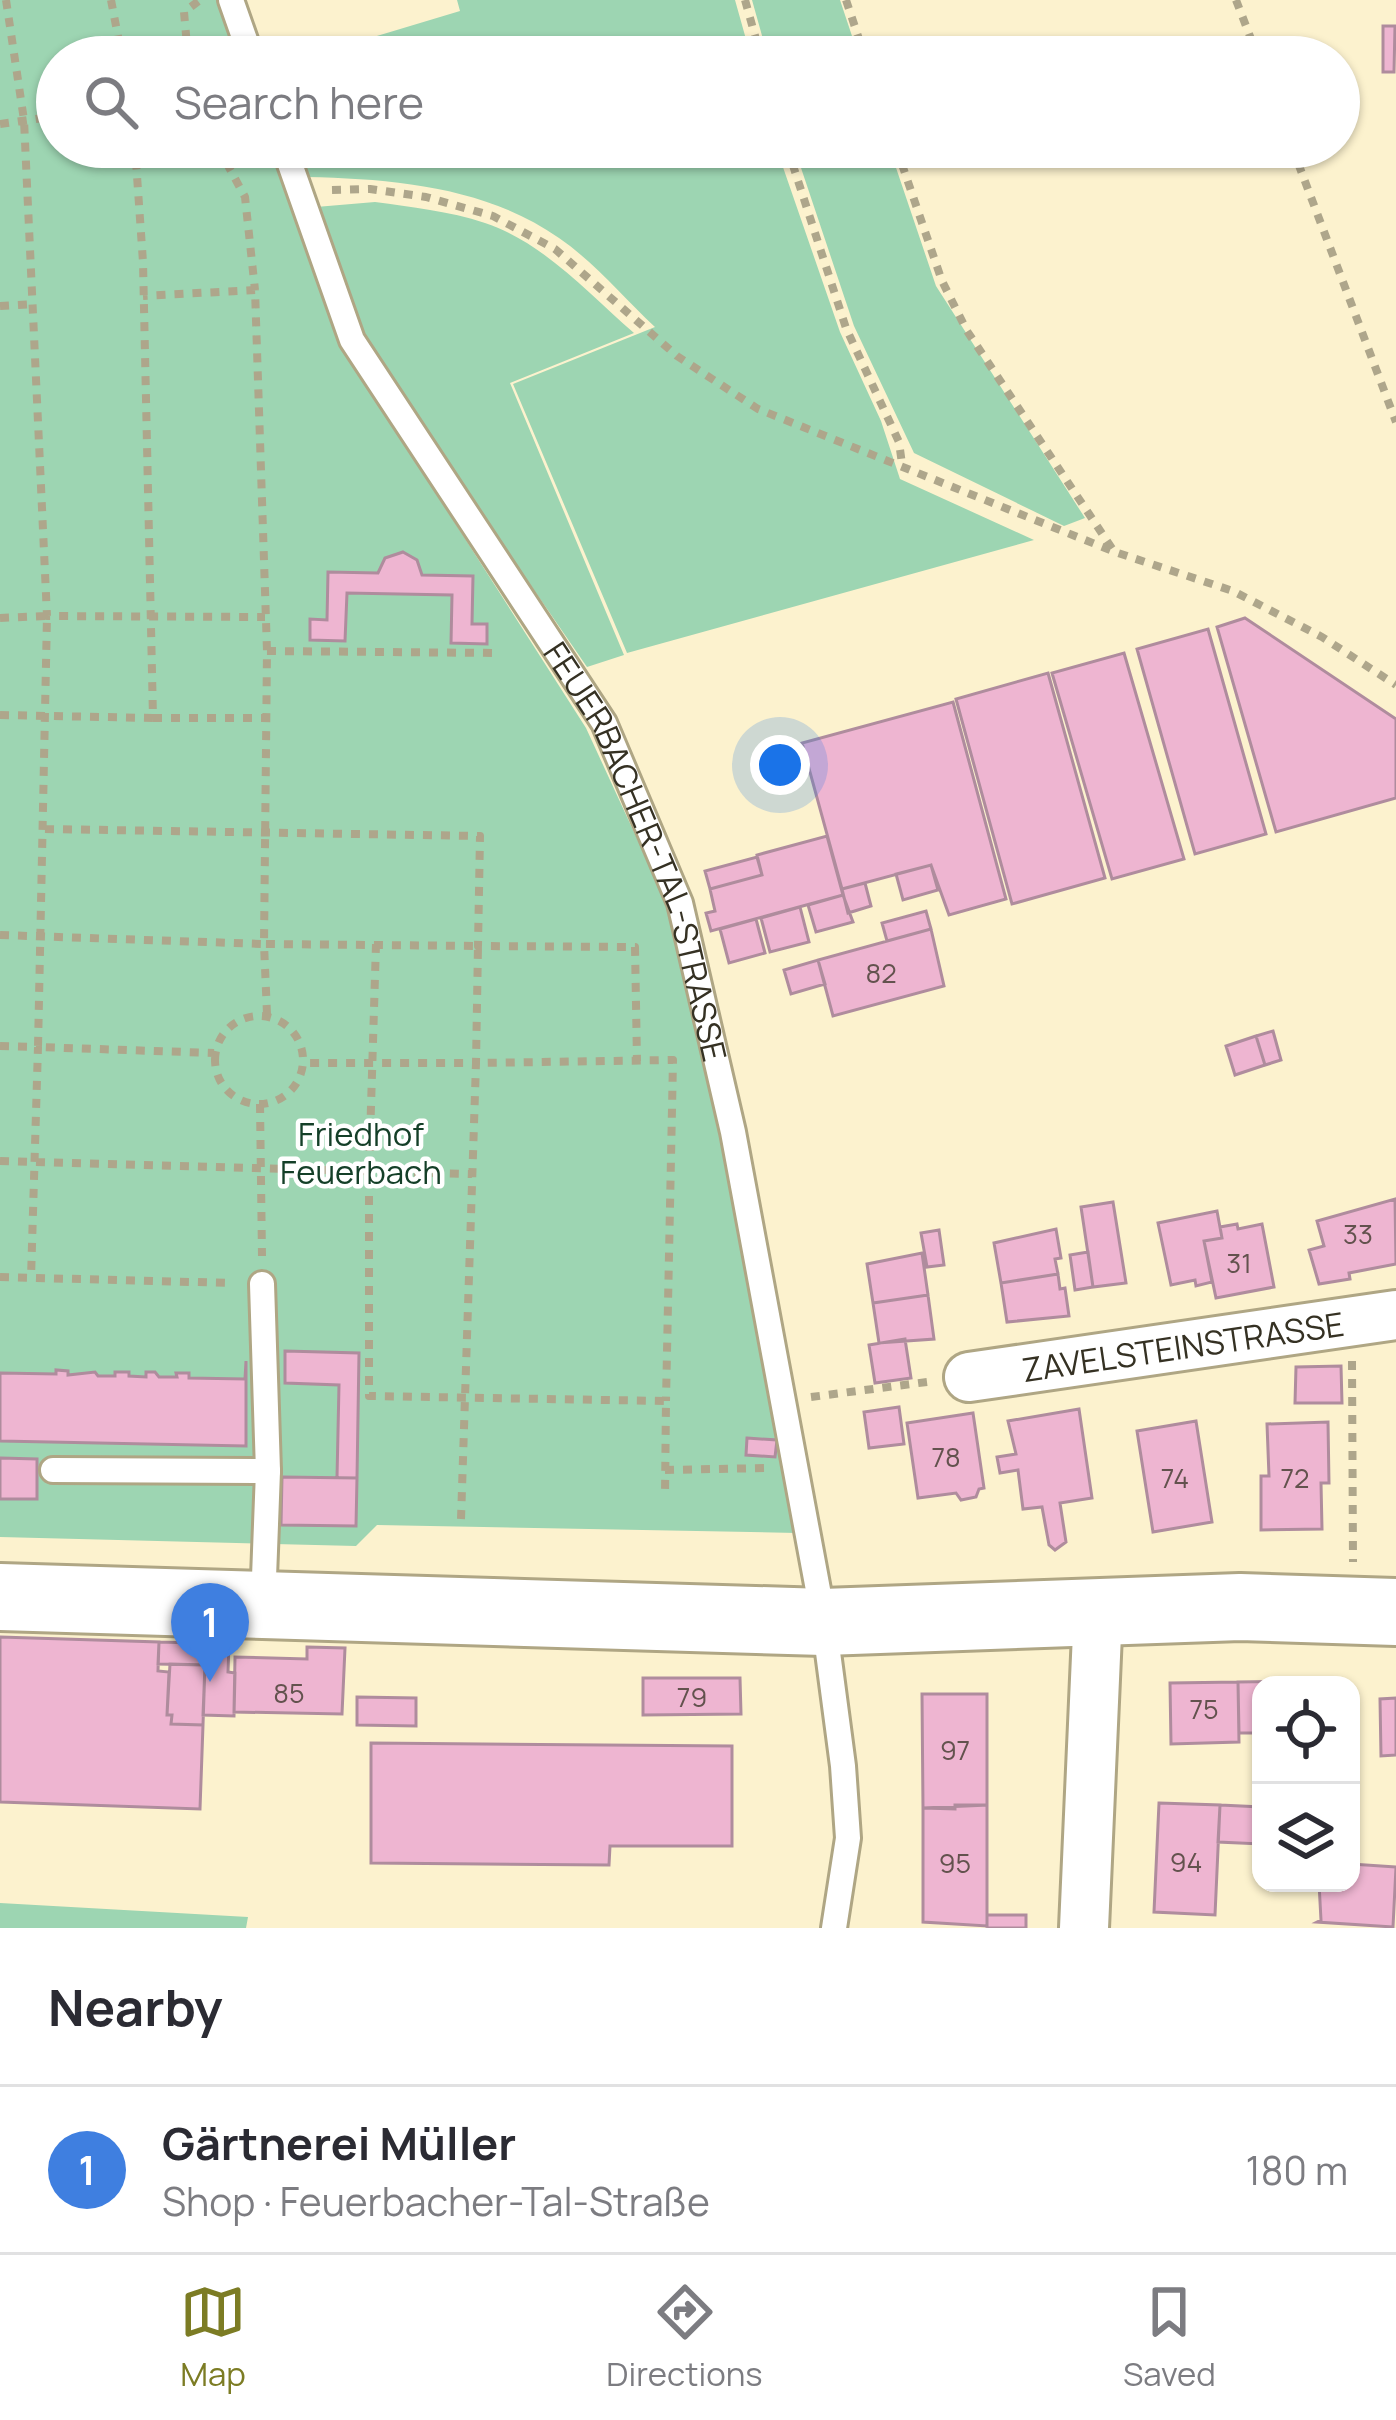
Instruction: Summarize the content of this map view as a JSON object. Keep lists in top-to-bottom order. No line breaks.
{"streets":{"street":["ZAVELSTEINSTRASSE"],"lane":["FEUERBACHER-TAL-STRASSE"]},"parks":["Friedhof Feuerbach"],"house_numbers":["82","33","31","78","74","72","85","79","75","97","94","95"],"page":{"search":"Search here","pins":"1","heading":"Nearby","list":[{"mark":"1","name":"Gärtnerei Müller","note":"Shop · Feuerbacher-Tal-Straße","value":"180 m"}],"nav":["Map","Directions","Saved"]}}
